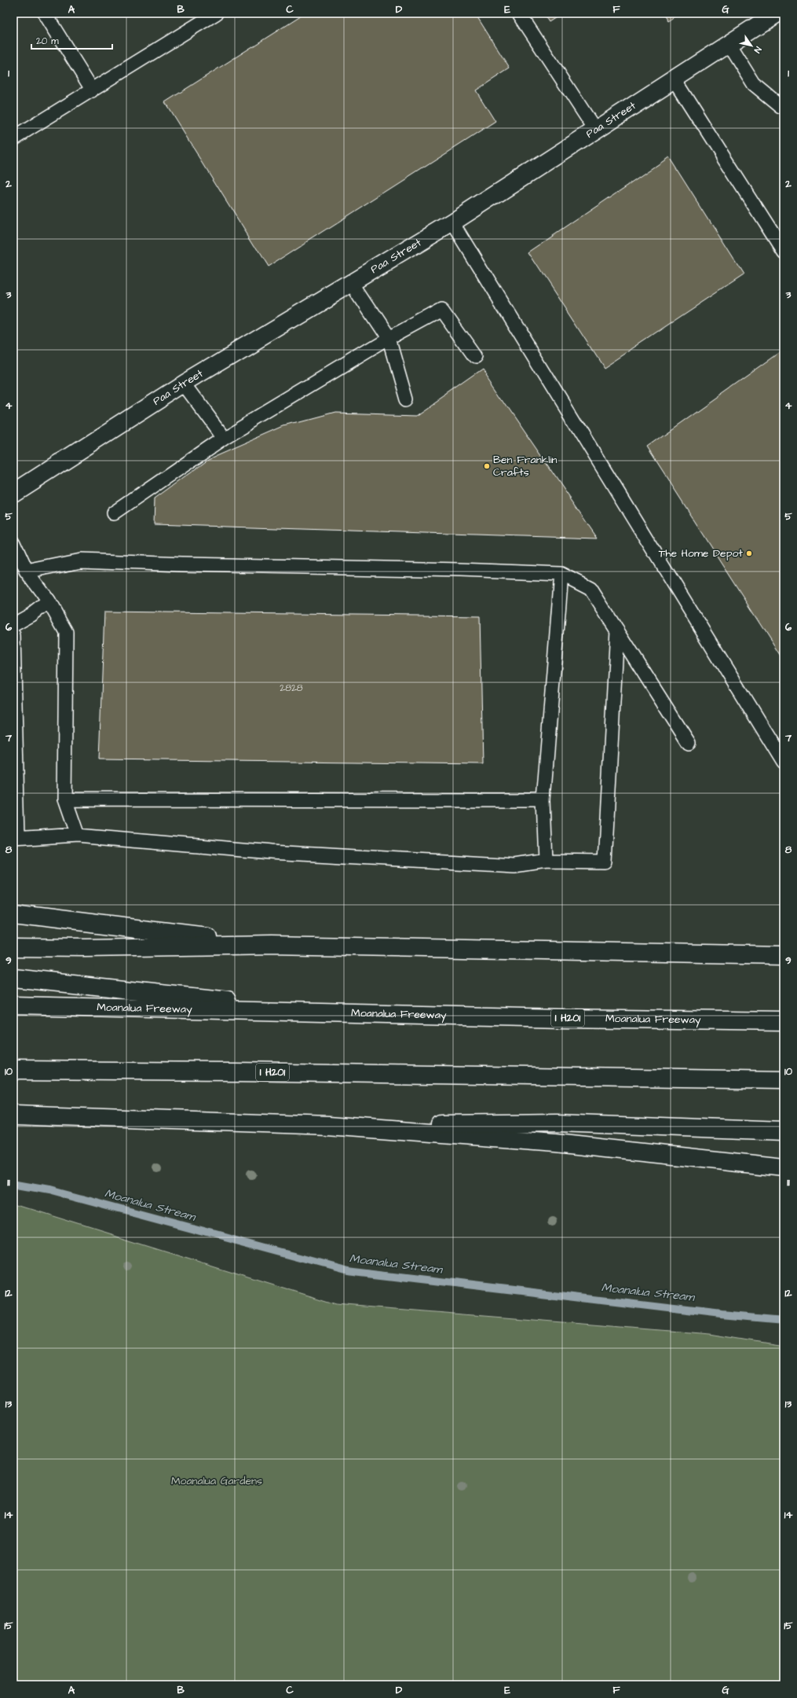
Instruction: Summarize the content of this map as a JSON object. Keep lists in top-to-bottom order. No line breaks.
{"streets":{"main road":["Paa Street","Moanalua Freeway","I H201"]},"water":["Moanalua Stream"],"parks":["Moanalua Gardens"],"places":["Ben Franklin Crafts","The Home Depot"],"house_numbers":["2828"],"scale_bar":"20 m","north":"bottom right","grid":{"columns":["A","B","C","D","E","F","G"],"rows":["1","2","3","4","5","6","7","8","9","10","11","12","13","14","15"]}}
